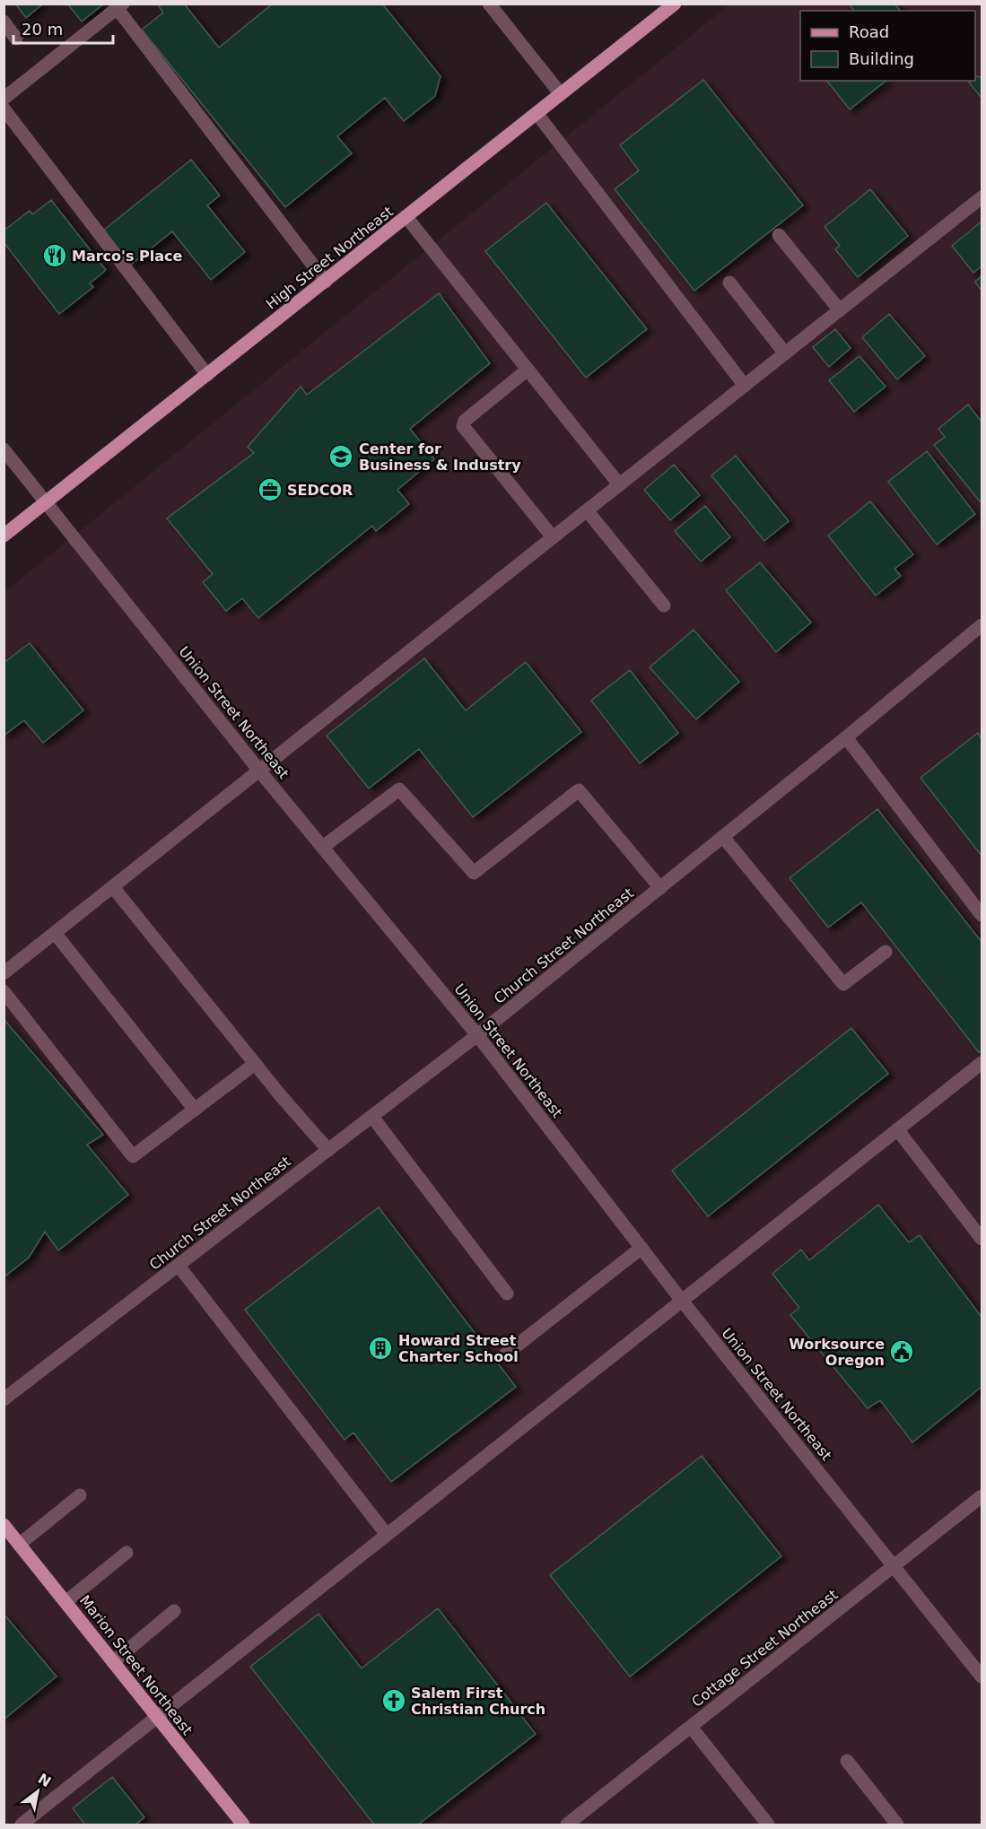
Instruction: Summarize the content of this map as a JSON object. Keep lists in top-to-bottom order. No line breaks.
{"streets":{"main road":["High Street Northeast","Marion Street Northeast"],"street":["Union Street Northeast","Church Street Northeast","Cottage Street Northeast"]},"crossings":[["High Street Northeast","Union Street Northeast"],["Union Street Northeast","Church Street Northeast"],["Union Street Northeast","Cottage Street Northeast"]],"places":{"restaurant":["Marco's Place"],"school or university":["Center for Business & Industry"],"office":["SEDCOR"],"building":["Howard Street Charter School"],"public building":["Worksource Oregon"],"church":["Salem First Christian Church"]},"legend":["Road","Building"],"scale_bar":"20 m","north":"top right"}
